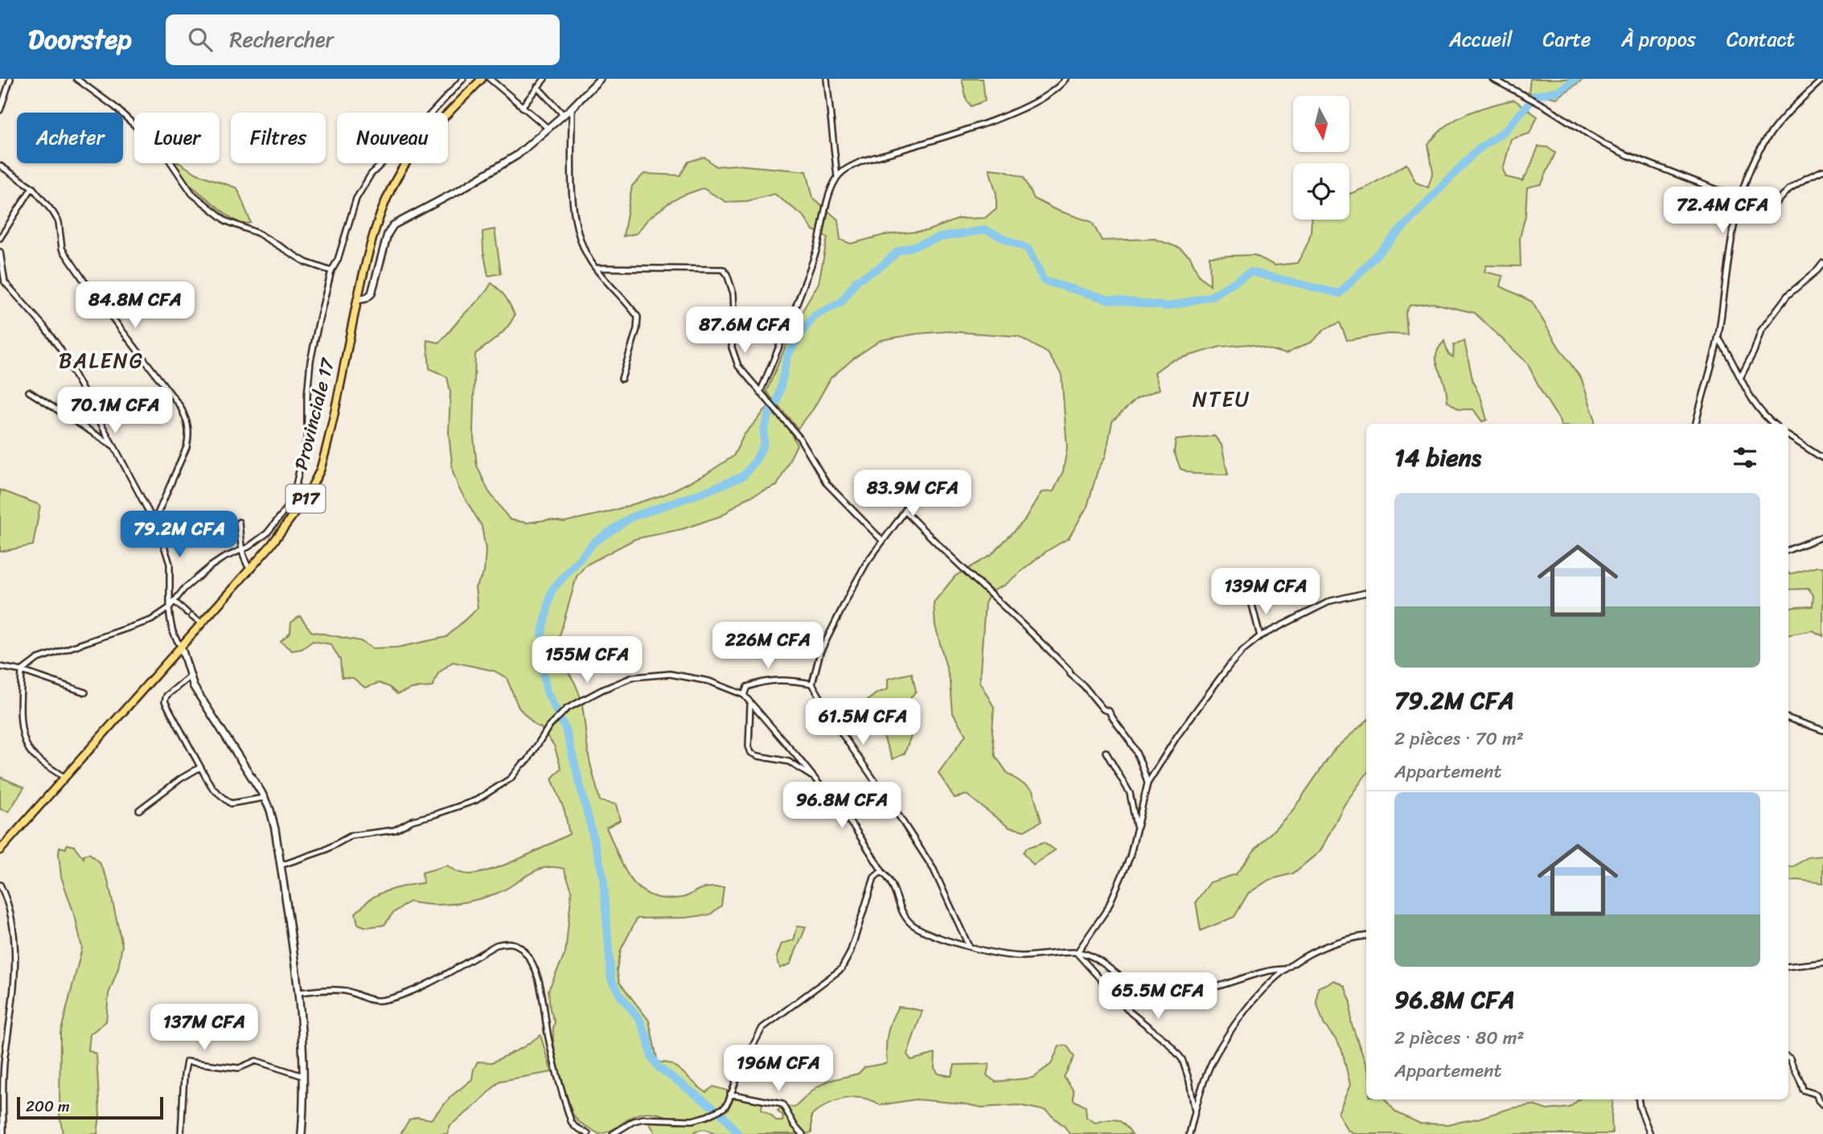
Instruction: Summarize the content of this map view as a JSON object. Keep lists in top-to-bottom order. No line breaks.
{"streets":{"main road":["Provinciale 17","P17"]},"districts":["BALENG","NTEU"],"scale_bar":"200 m","north":"bottom","page":{"header":"Doorstep","search":"Rechercher","nav":["Accueil","Carte","À propos","Contact"],"chip":["Acheter","Louer","Filtres","Nouveau"],"price":["72.4M CFA","84.8M CFA","87.6M CFA","70.1M CFA","83.9M CFA","79.2M CFA","139M CFA","226M CFA","155M CFA","61.5M CFA","96.8M CFA","65.5M CFA","137M CFA","196M CFA"],"heading":"14 biens","list":[{"name":"79.2M CFA","note":"2 pièces · 70 m² · Appartement"},{"name":"96.8M CFA","note":"2 pièces · 80 m² · Appartement"}],"scale":"200 m"}}
